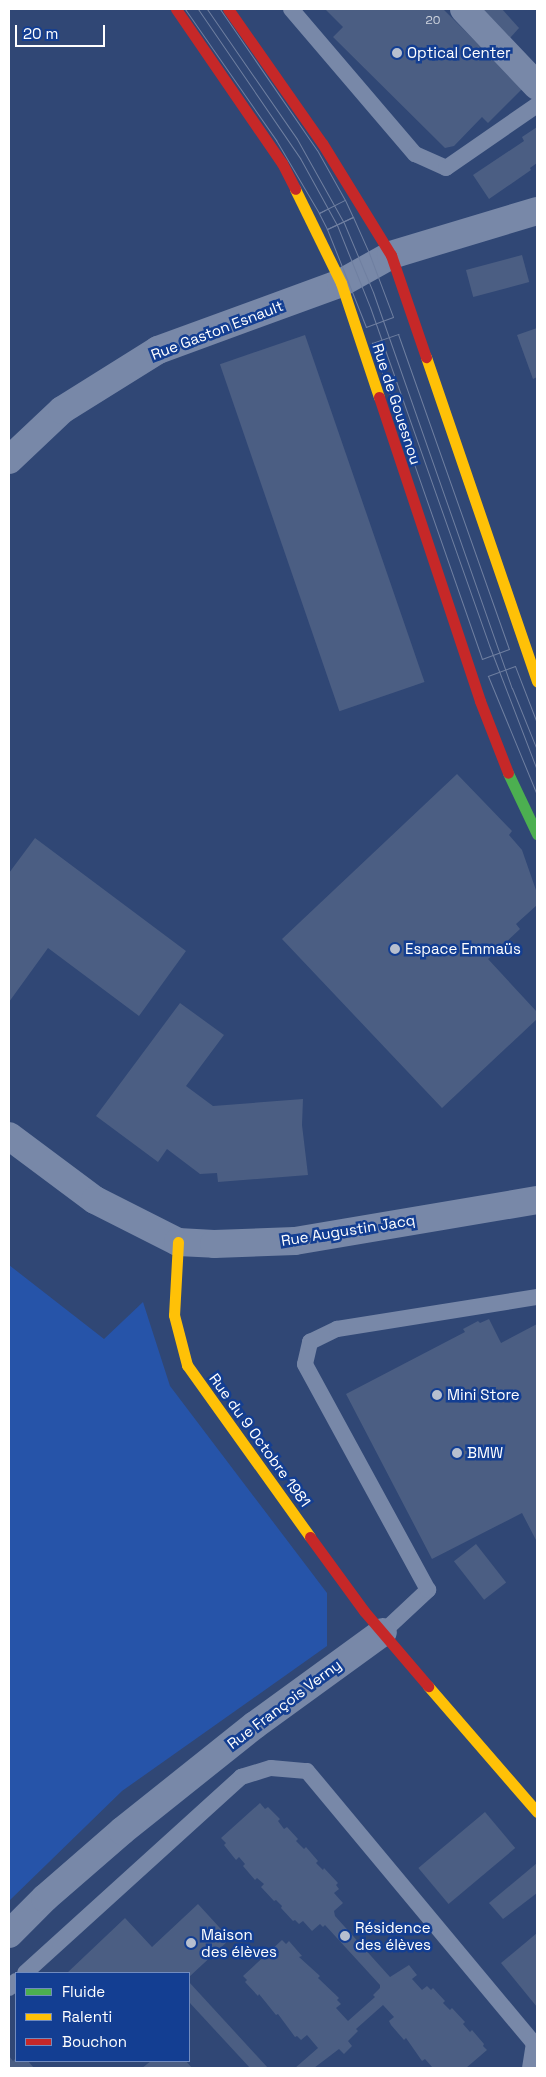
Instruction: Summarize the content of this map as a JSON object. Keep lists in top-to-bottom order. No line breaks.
{"streets":{"main road":["Rue de Gouesnou","Rue du 9 Octobre 1981"],"street":["Rue Gaston Esnault","Rue Augustin Jacq","Rue François Verny"]},"crossings":[["Rue Gaston Esnault","Rue de Gouesnou"],["Rue Augustin Jacq","Rue du 9 Octobre 1981"],["Rue du 9 Octobre 1981","Rue François Verny"]],"places":["Optical Center","Espace Emmaüs","Mini Store","BMW","Résidence des élèves","Maison des élèves"],"house_numbers":["20"],"legend":["Fluide","Ralenti","Bouchon"],"scale_bar":"20 m"}
